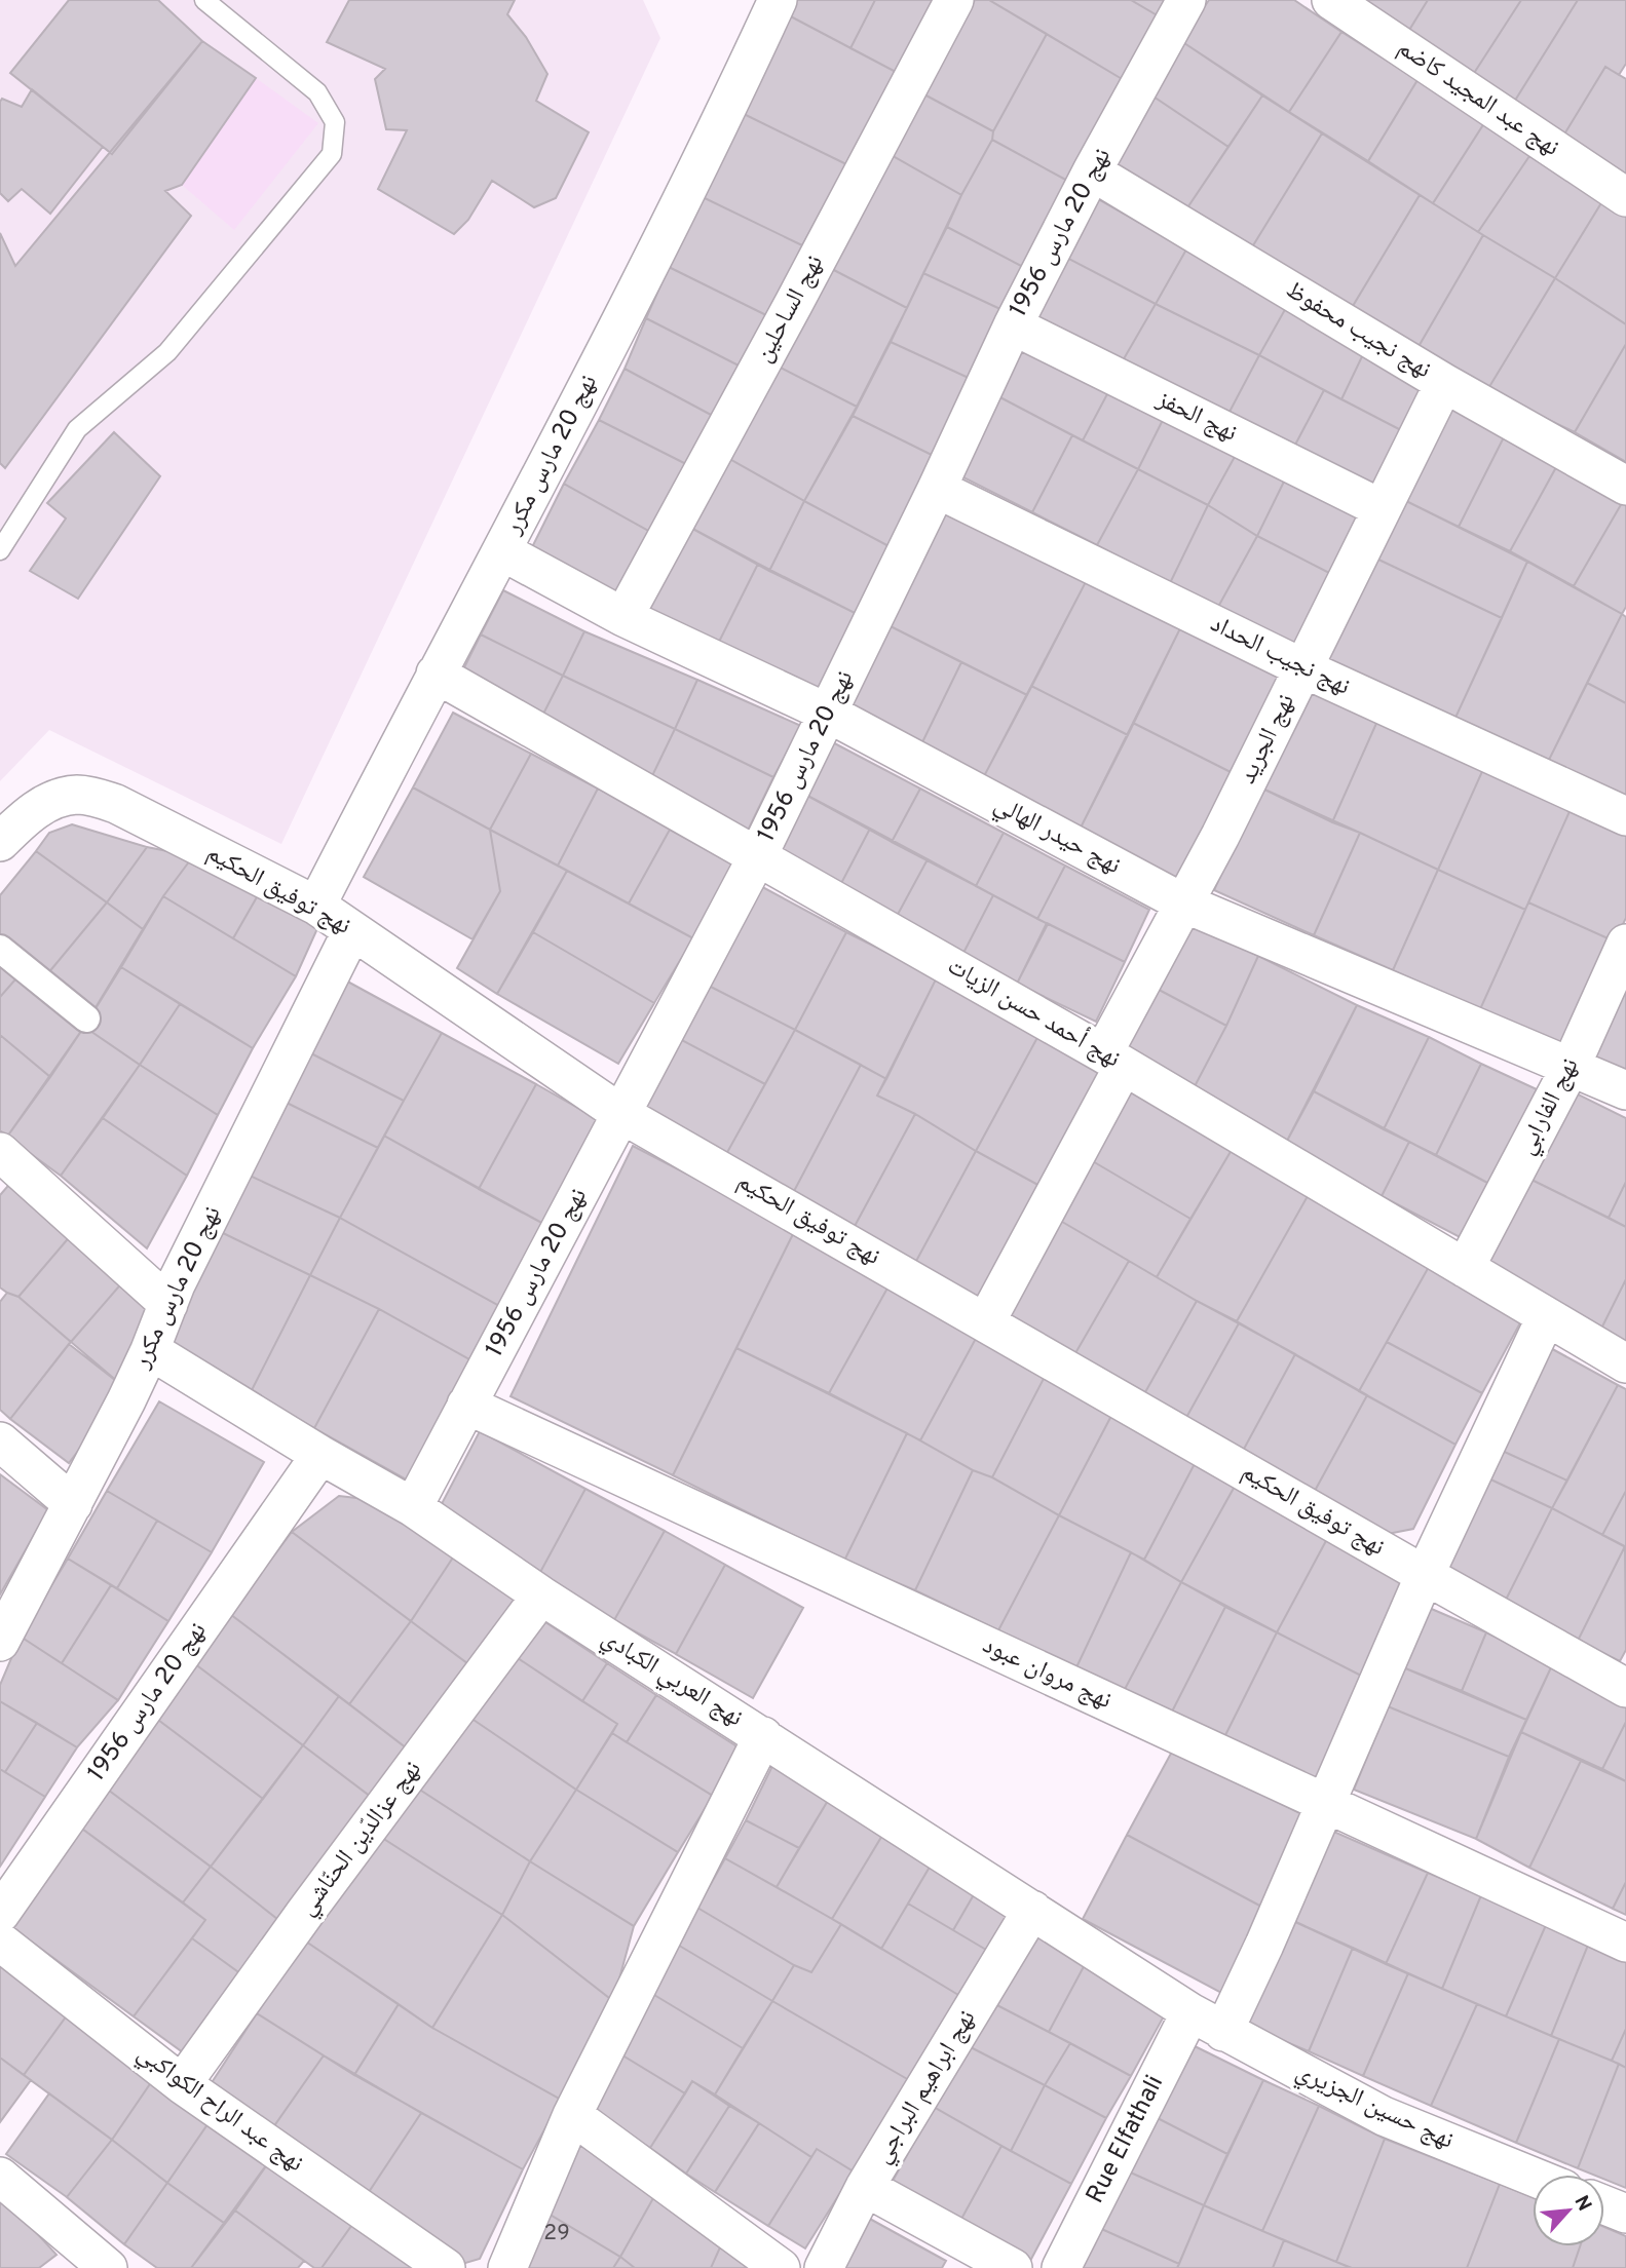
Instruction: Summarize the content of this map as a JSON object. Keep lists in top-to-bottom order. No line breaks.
{"streets":{"street":["نهج عبد المجيد كاضم","نهج 20 مارس 1956","نهج الساحلين","نهج نجيب محفوظ","نهج الحفز","نهج 20 مارس مكرر","نهج نجيب الحداد","نهج الجريد","نهج حيدر الهالي","نهج توفيق الحكيم","نهج أحمد حسن الزيات","نهج الفارابي","نهج مروان عبود","نهج العربي الكبادي","نهج عزالدّين الحنّاشي","نهج ابراهيم البراجي","نهج حسين الجزيري","نهج عبد الراح الكواكبي","Rue Elfathali"]},"crossings":[["نهج 20 مارس 1956","نهج نجيب محفوظ"],["نهج 20 مارس 1956","نهج الحفز"],["نهج 20 مارس 1956","نهج نجيب الحداد"],["نهج 20 مارس 1956","نهج حيدر الهالي"],["نهج 20 مارس 1956","نهج توفيق الحكيم"],["نهج 20 مارس 1956","نهج أحمد حسن الزيات"],["نهج 20 مارس 1956","نهج مروان عبود"],["نهج 20 مارس 1956","نهج العربي الكبادي"],["نهج الساحلين","نهج حيدر الهالي"],["نهج نجيب محفوظ","نهج الجريد"],["نهج الحفز","نهج الجريد"],["نهج 20 مارس مكرر","نهج حيدر الهالي"],["نهج 20 مارس مكرر","نهج توفيق الحكيم"],["نهج 20 مارس مكرر","نهج أحمد حسن الزيات"],["نهج 20 مارس مكرر","نهج العربي الكبادي"],["نهج نجيب الحداد","نهج الجريد"],["نهج الجريد","نهج حيدر الهالي"],["نهج الجريد","نهج توفيق الحكيم"],["نهج الجريد","نهج أحمد حسن الزيات"],["نهج حيدر الهالي","نهج الفارابي"],["نهج أحمد حسن الزيات","نهج الفارابي"],["نهج العربي الكبادي","نهج عزالدّين الحنّاشي"],["نهج العربي الكبادي","نهج ابراهيم البراجي"],["نهج العربي الكبادي","نهج حسين الجزيري"],["نهج العربي الكبادي","Rue Elfathali"],["نهج عزالدّين الحنّاشي","نهج عبد الراح الكواكبي"],["نهج حسين الجزيري","Rue Elfathali"]],"house_numbers":["29"],"north":"top right"}
